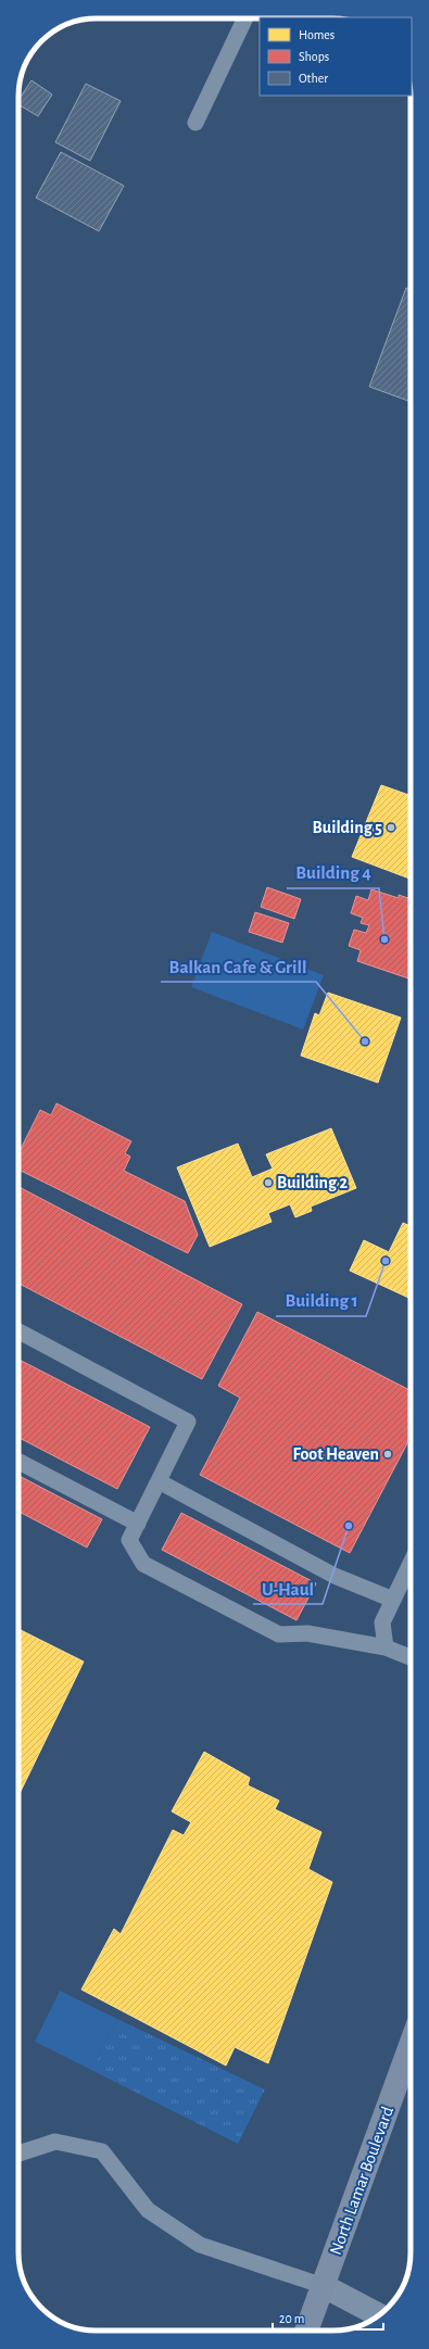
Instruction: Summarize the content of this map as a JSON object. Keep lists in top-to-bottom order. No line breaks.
{"streets":{"main road":["North Lamar Boulevard"]},"places":["Building 5","Building 4","Balkan Cafe & Grill","Building 2","Building 1","Foot Heaven","U-Haul"],"legend":["Homes","Shops","Other"],"scale_bar":"20 m"}
